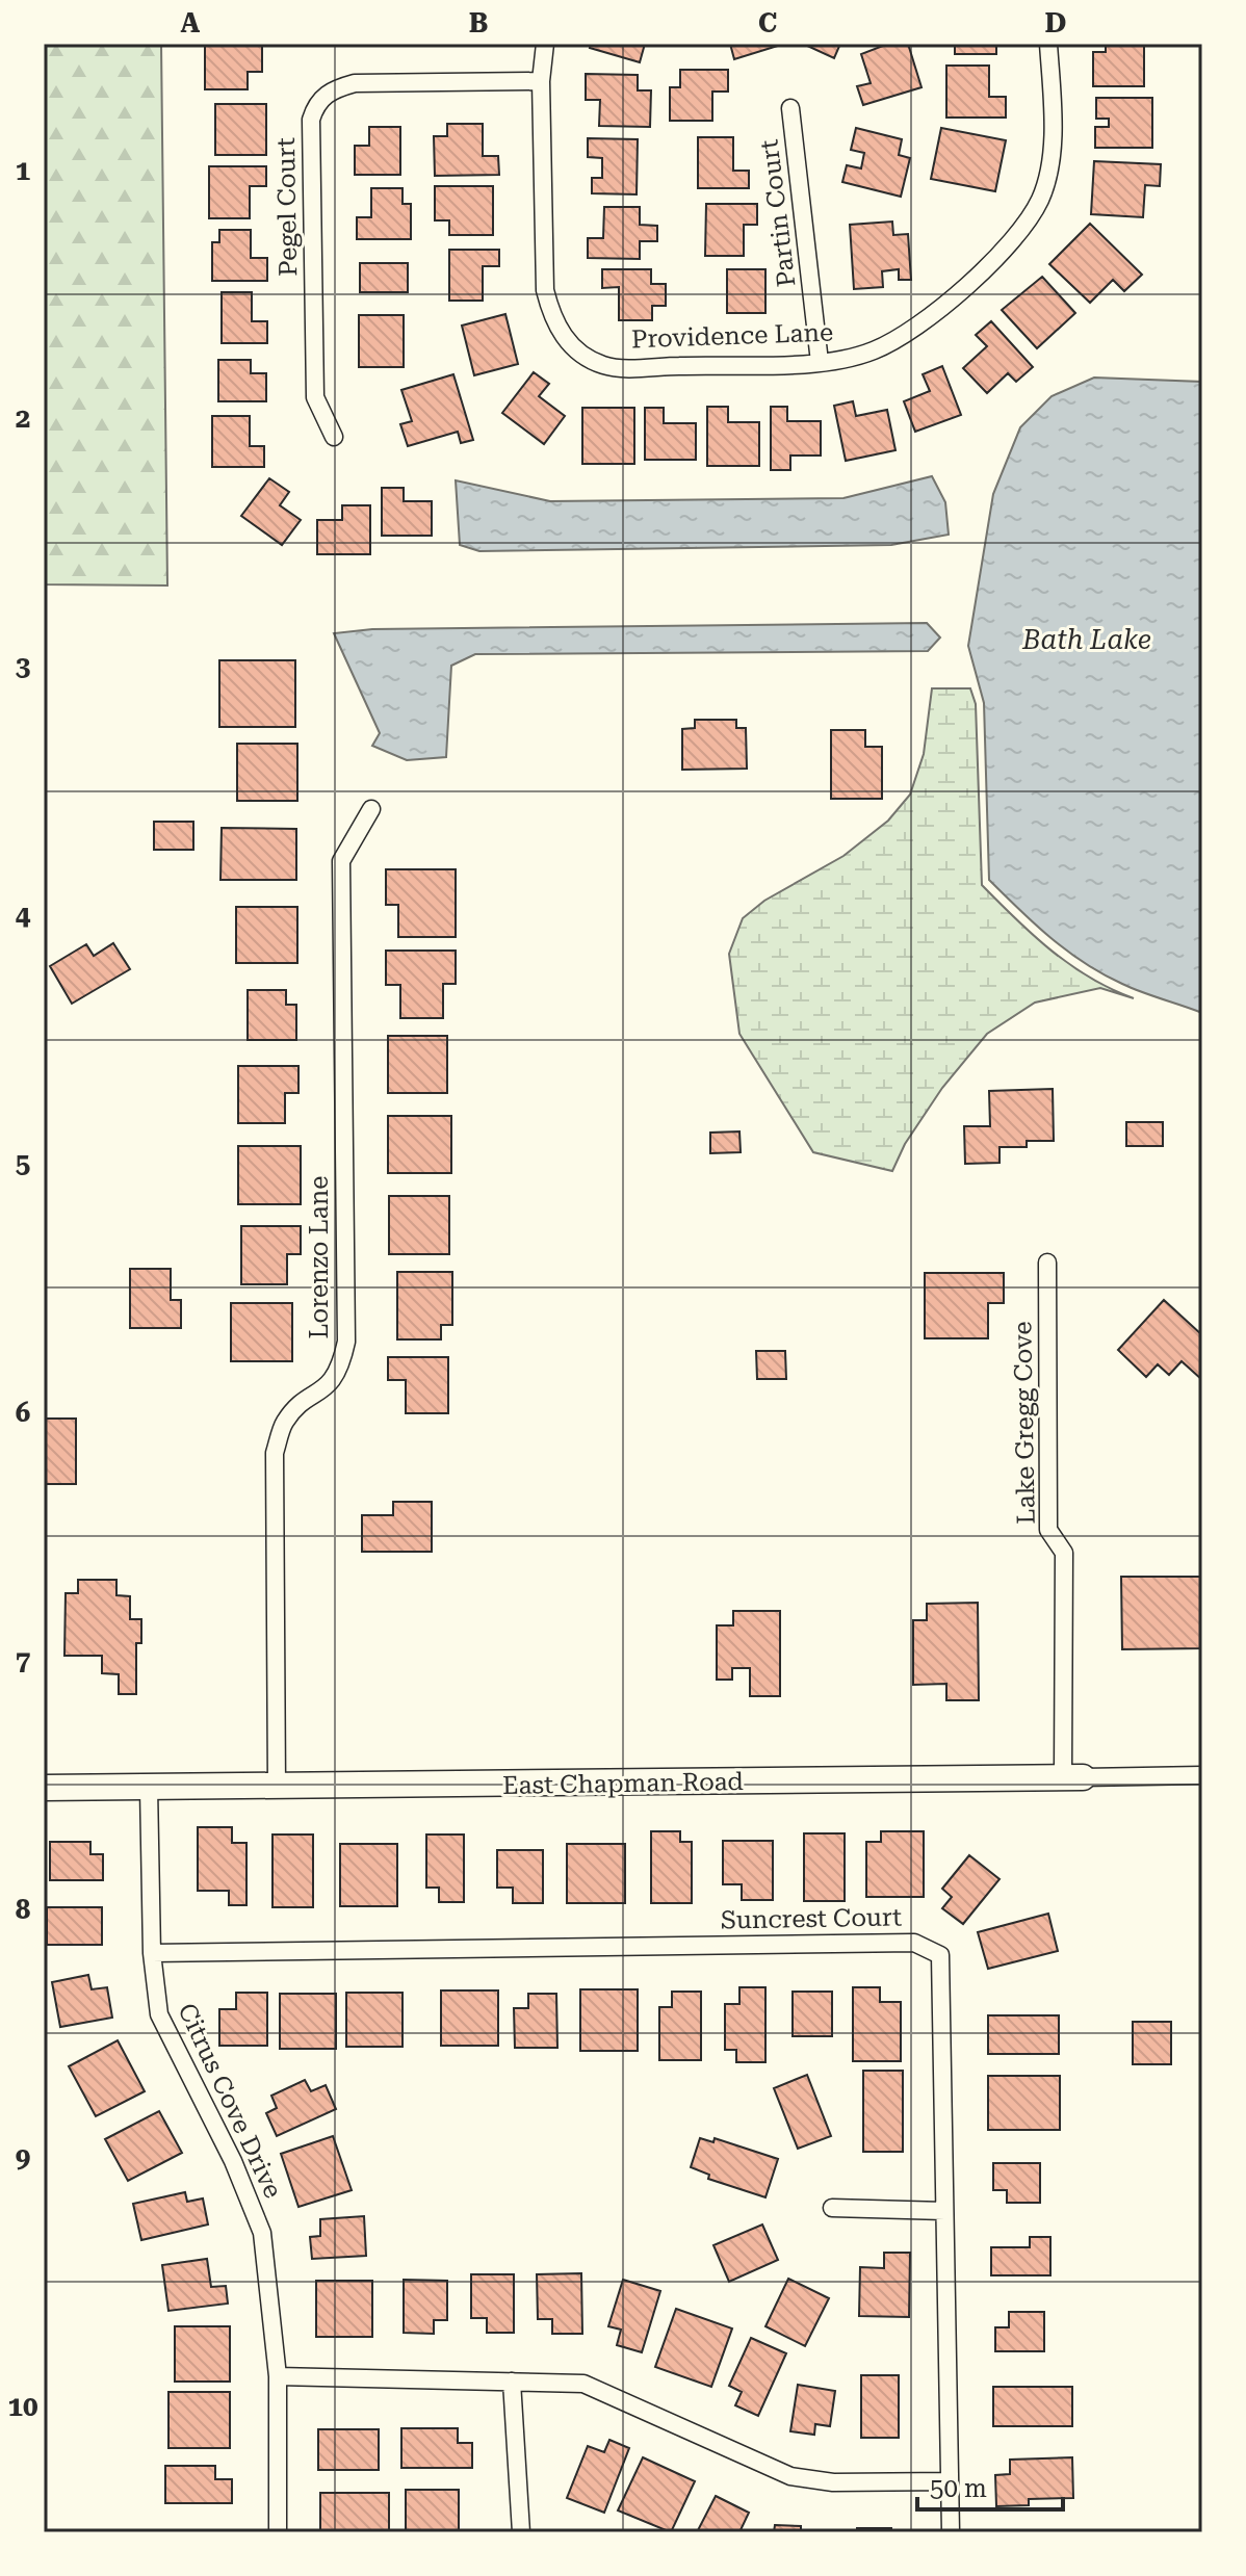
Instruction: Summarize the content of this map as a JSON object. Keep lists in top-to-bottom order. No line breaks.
{"streets":{"street":["Pegel Court","Partin Court","Providence Lane","Lorenzo Lane","Lake Gregg Cove","East Chapman Road","Suncrest Court","Citrus Cove Drive"]},"crossings":[["Pegel Court","Providence Lane"],["Partin Court","Providence Lane"],["Lorenzo Lane","East Chapman Road"],["Lake Gregg Cove","East Chapman Road"],["East Chapman Road","Citrus Cove Drive"],["Suncrest Court","Citrus Cove Drive"]],"water":["Bath Lake"],"scale_bar":"50 m","grid":{"columns":["A","B","C","D"],"rows":["1","2","3","4","5","6","7","8","9","10"]}}
